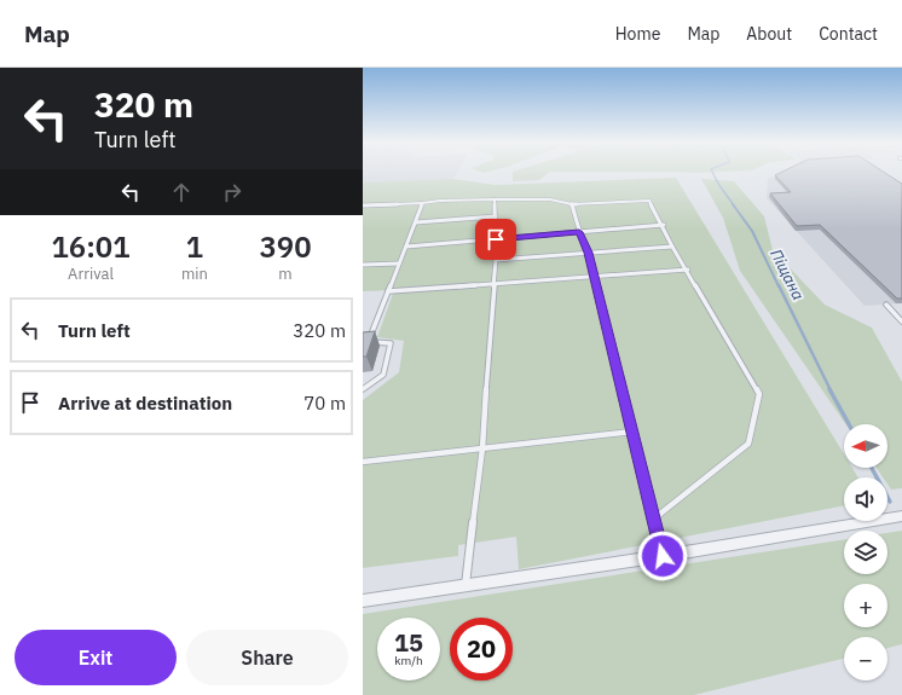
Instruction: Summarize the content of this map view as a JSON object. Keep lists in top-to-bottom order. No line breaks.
{"water":["Піщана"],"north":"left","page":{"header":"Map","nav":["Home","Map","About","Contact"],"turn":["320 m","Turn left"],"eta":["16:01","Arrival","1","min","390","m"],"list":[{"name":"Turn left","value":"320 m"},{"name":"Arrive at destination","value":"70 m"}],"map_buttons":["+","−"],"speed":"15 km/h","limit":"20","buttons":["Exit","Share"]}}
